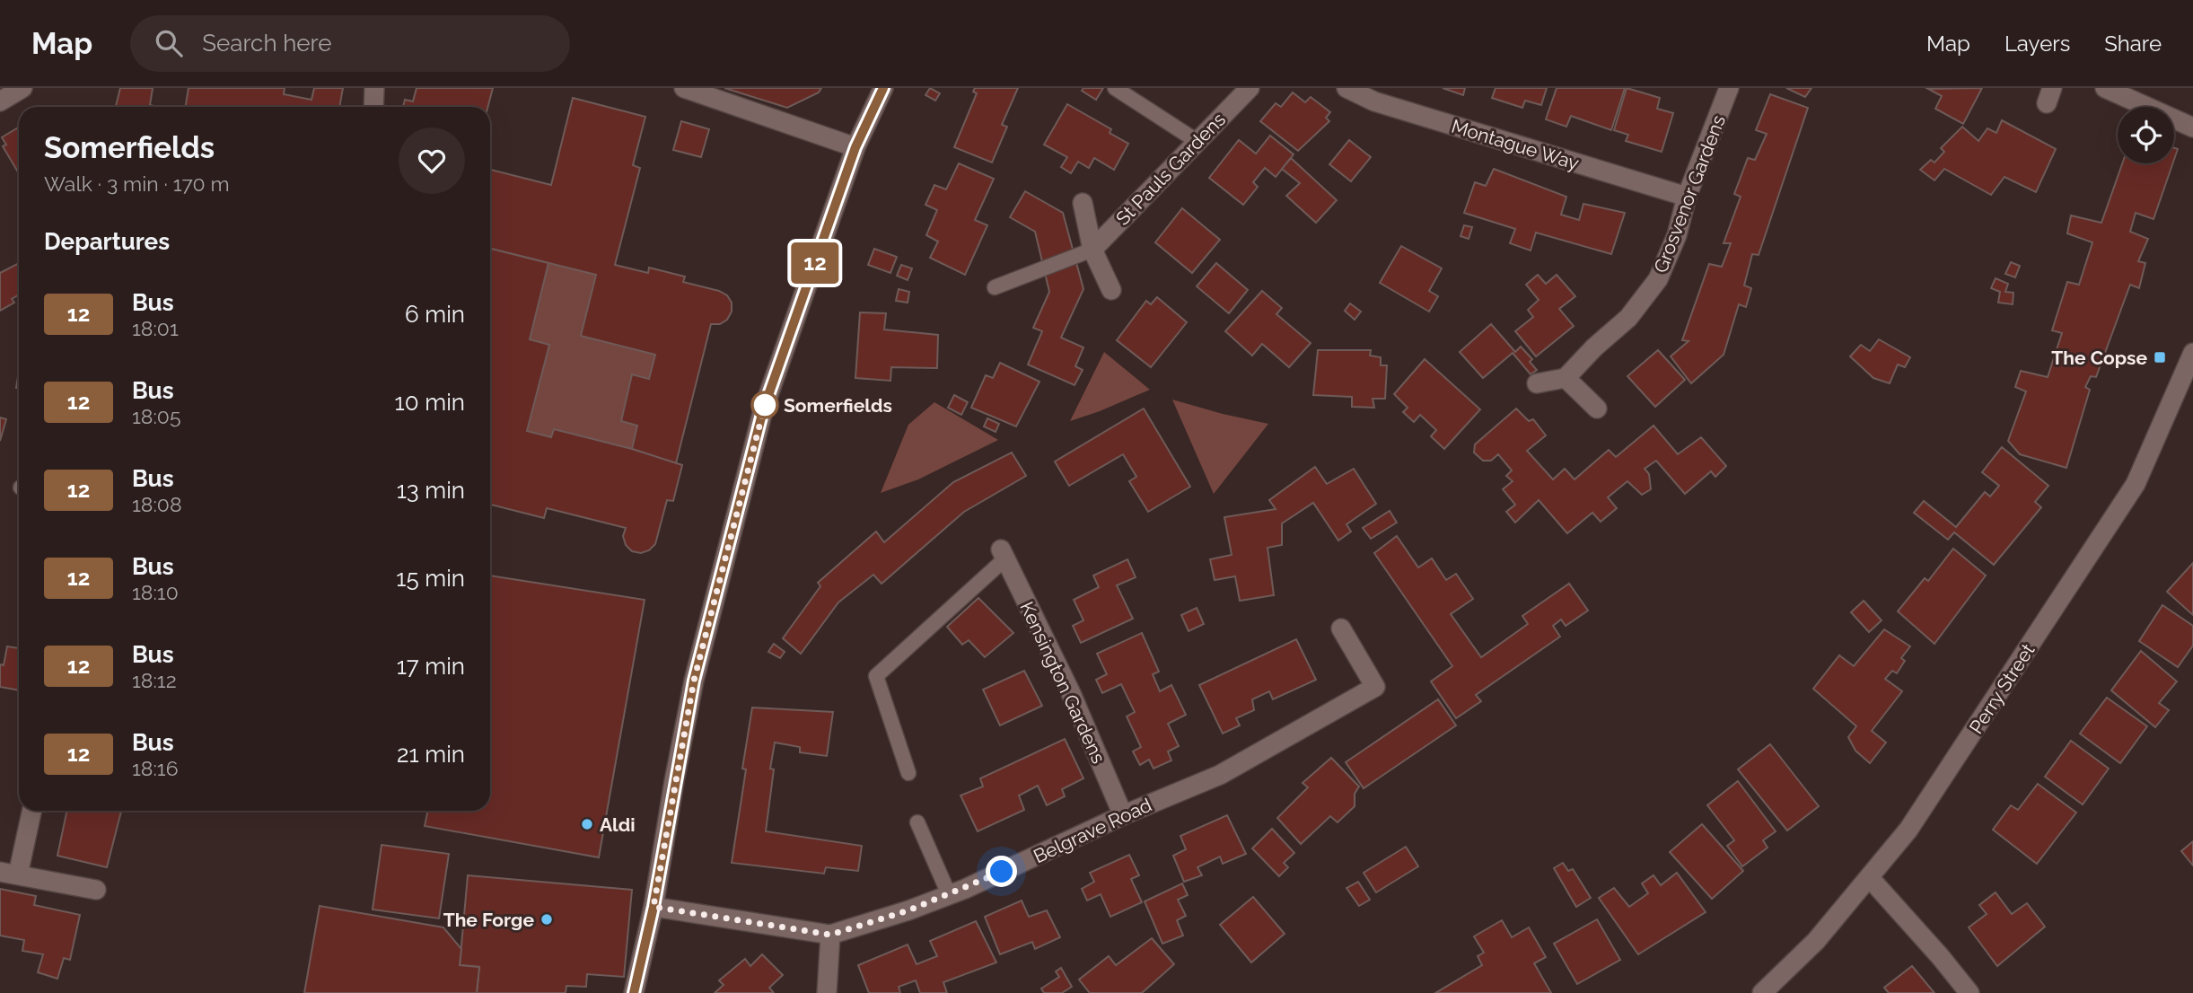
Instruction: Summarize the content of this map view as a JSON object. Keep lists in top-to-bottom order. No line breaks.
{"streets":{"street":["Montague Way","St Pauls Gardens","Grosvenor Gardens","Kensington Gardens","Perry Street","Belgrave Road"]},"crossings":[["Montague Way","Grosvenor Gardens"],["Kensington Gardens","Belgrave Road"]],"places":{"transit":["The Copse"],"other":["Somerfields","Aldi","The Forge"]},"lines":["bus line 12"],"page":{"header":"Map","search":"Search here","nav":["Map","Layers","Share"],"on_map":"12","heading":[["Somerfields","Walk · 3 min · 170 m"],"Departures"],"list":[{"mark":"12","name":"Bus","note":"18:01","value":"6 min"},{"mark":"12","name":"Bus","note":"18:05","value":"10 min"},{"mark":"12","name":"Bus","note":"18:08","value":"13 min"},{"mark":"12","name":"Bus","note":"18:10","value":"15 min"},{"mark":"12","name":"Bus","note":"18:12","value":"17 min"},{"mark":"12","name":"Bus","note":"18:16","value":"21 min"}]}}
